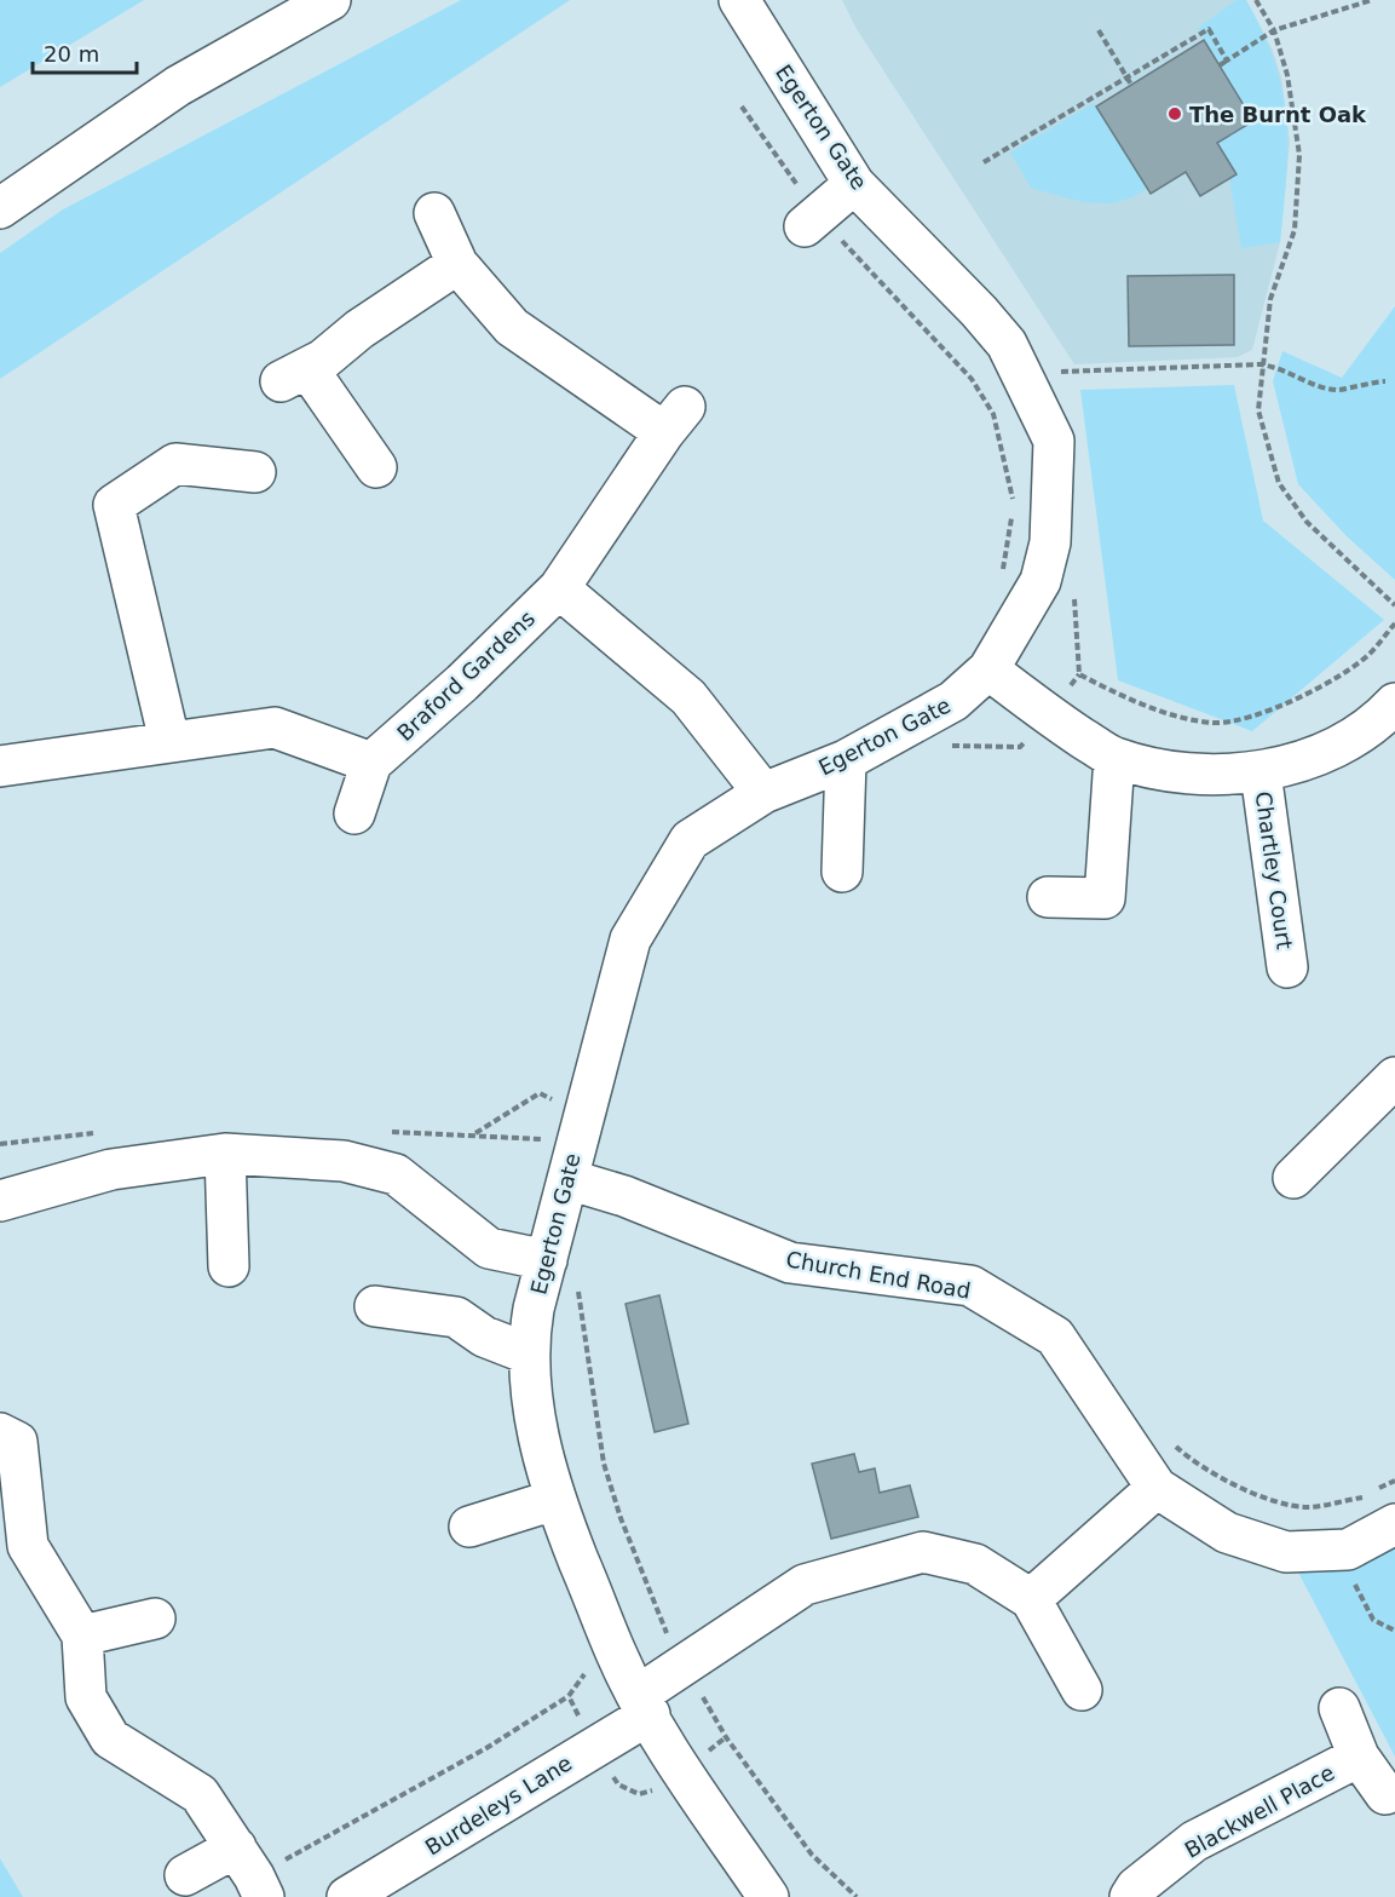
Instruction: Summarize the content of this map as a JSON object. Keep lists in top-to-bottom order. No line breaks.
{"streets":{"street":["Egerton Gate","Braford Gardens","Chartley Court","Church End Road","Burdeleys Lane","Blackwell Place"]},"crossings":[["Egerton Gate","Church End Road"],["Egerton Gate","Burdeleys Lane"]],"places":["The Burnt Oak"],"scale_bar":"20 m"}
